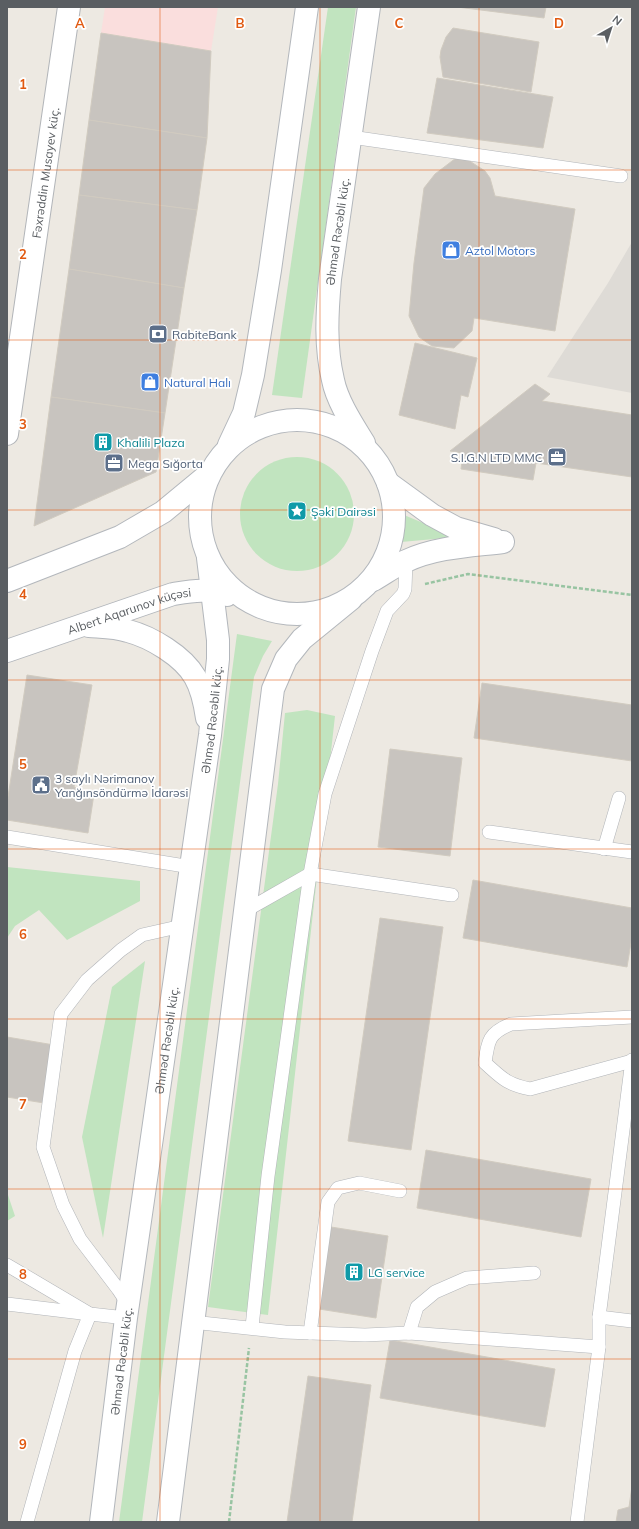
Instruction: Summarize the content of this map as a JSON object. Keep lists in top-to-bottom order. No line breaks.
{"streets":{"main road":["Fəxrəddin Musayev küç.","Əhməd Rəcəbli küç.","Albert Aqarunov küçəsi"]},"crossings":[["Əhməd Rəcəbli küç.","Albert Aqarunov küçəsi"]],"places":{"shop":["Aztol Motors","Natural Halı"],"bank":["RabiteBank"],"building":["Khalili Plaza","LG service"],"office":["S.I.G.N LTD MMC","Mega Sığorta"],"place":["Şəki Dairəsi"],"public building":["3 saylı Nərimanov Yanğınsöndürmə İdarəsi"]},"north":"top right","grid":{"columns":["A","B","C","D"],"rows":["1","2","3","4","5","6","7","8","9"]}}
